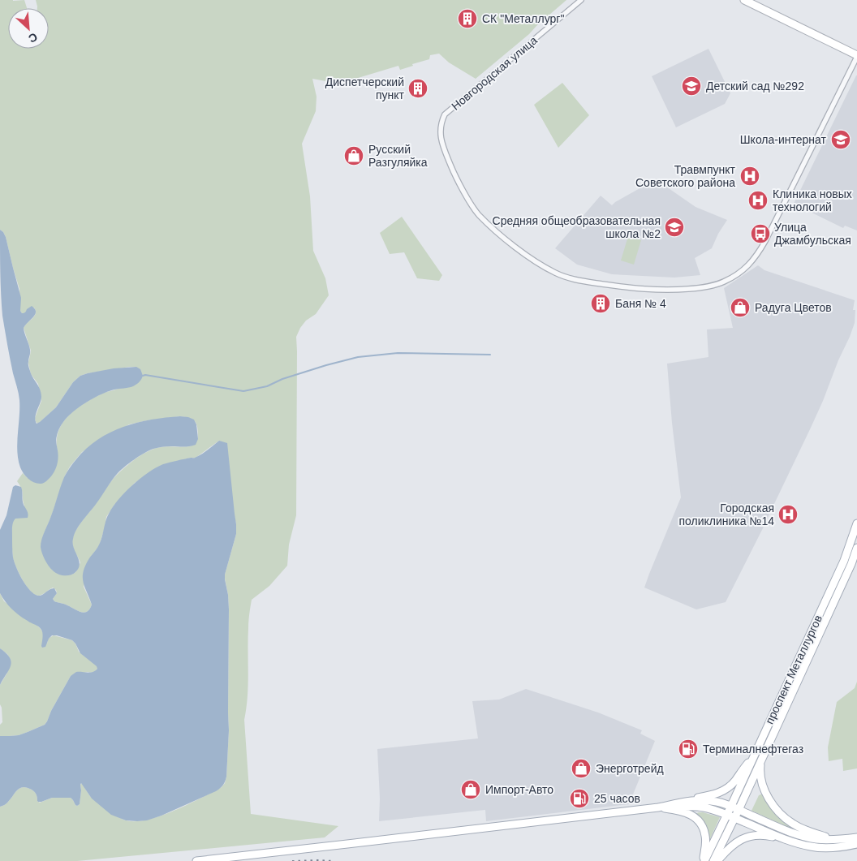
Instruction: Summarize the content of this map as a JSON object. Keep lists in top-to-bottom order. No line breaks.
{"streets":{"main road":["проспект Металлургов"],"street":["Новгородская улица"]},"places":{"building":["СК \"Металлург\"","Диспетчерский пункт","Баня № 4"],"school or university":["Детский сад №292","Школа-интернат","Средняя общеобразовательная школа №2"],"shop":["Русский Разгуляйка","Радуга Цветов","Энерготрейд","Импорт-Авто"],"hospital":["Травмпункт Советского района","Клиника новых технологий","Городская поликлиника №14"],"bus stop":["Улица Джамбульская"],"fuel station":["Терминалнефтегаз","25 часов"]},"north":"bottom right"}
